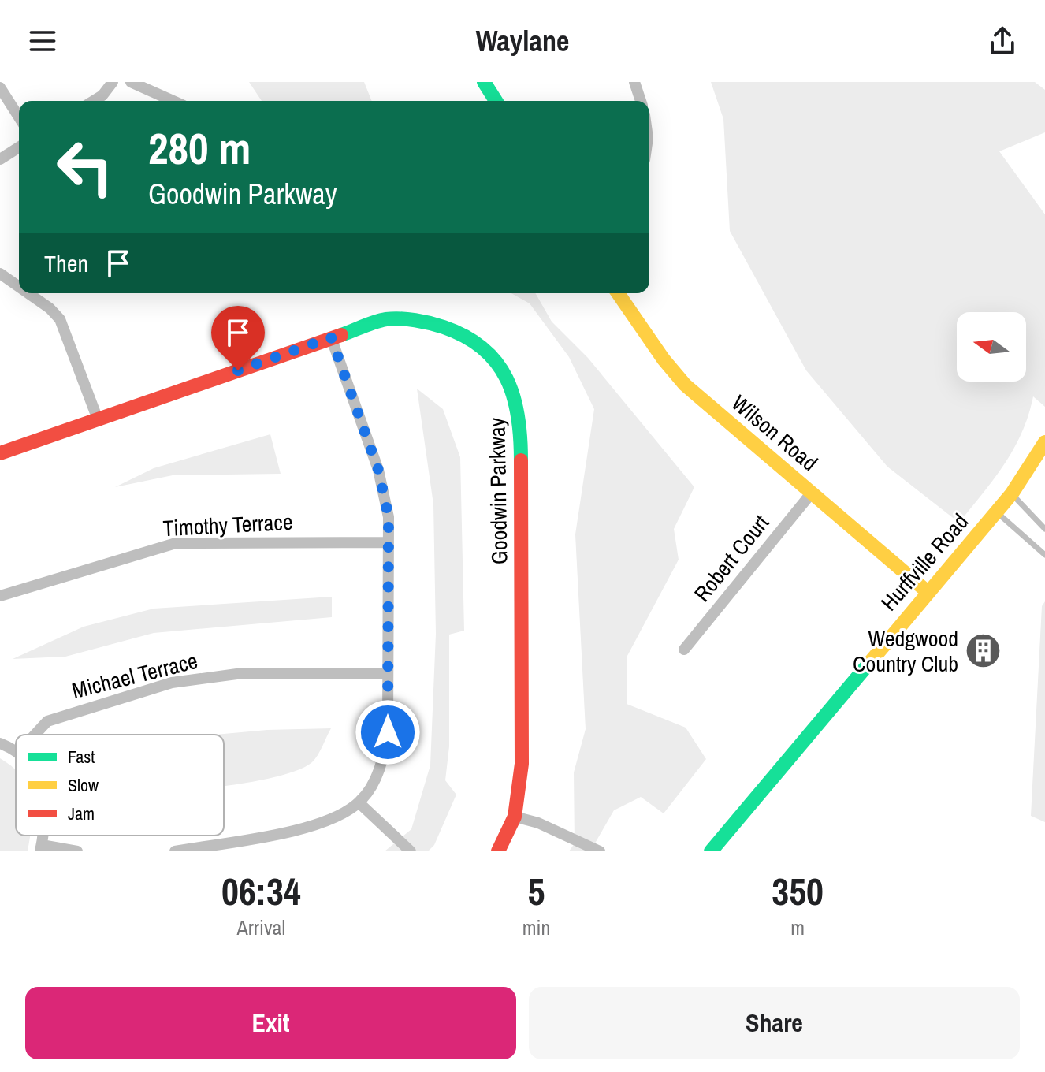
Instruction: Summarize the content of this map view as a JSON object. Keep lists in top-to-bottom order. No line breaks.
{"streets":{"street":["Wilson Road","Goodwin Parkway","Timothy Terrace","Robert Court","Hurffville Road","Michael Terrace"]},"crossings":[["Wilson Road","Robert Court"],["Wilson Road","Hurffville Road"]],"places":{"building":["Wedgwood Country Club"]},"legend":["Fast","Slow","Jam"],"north":"left","page":{"header":"Waylane","turn":["280 m","Goodwin Parkway"],"then":"Then","eta":["06:34","Arrival","5","min","350","m"],"buttons":["Exit","Share"]}}
